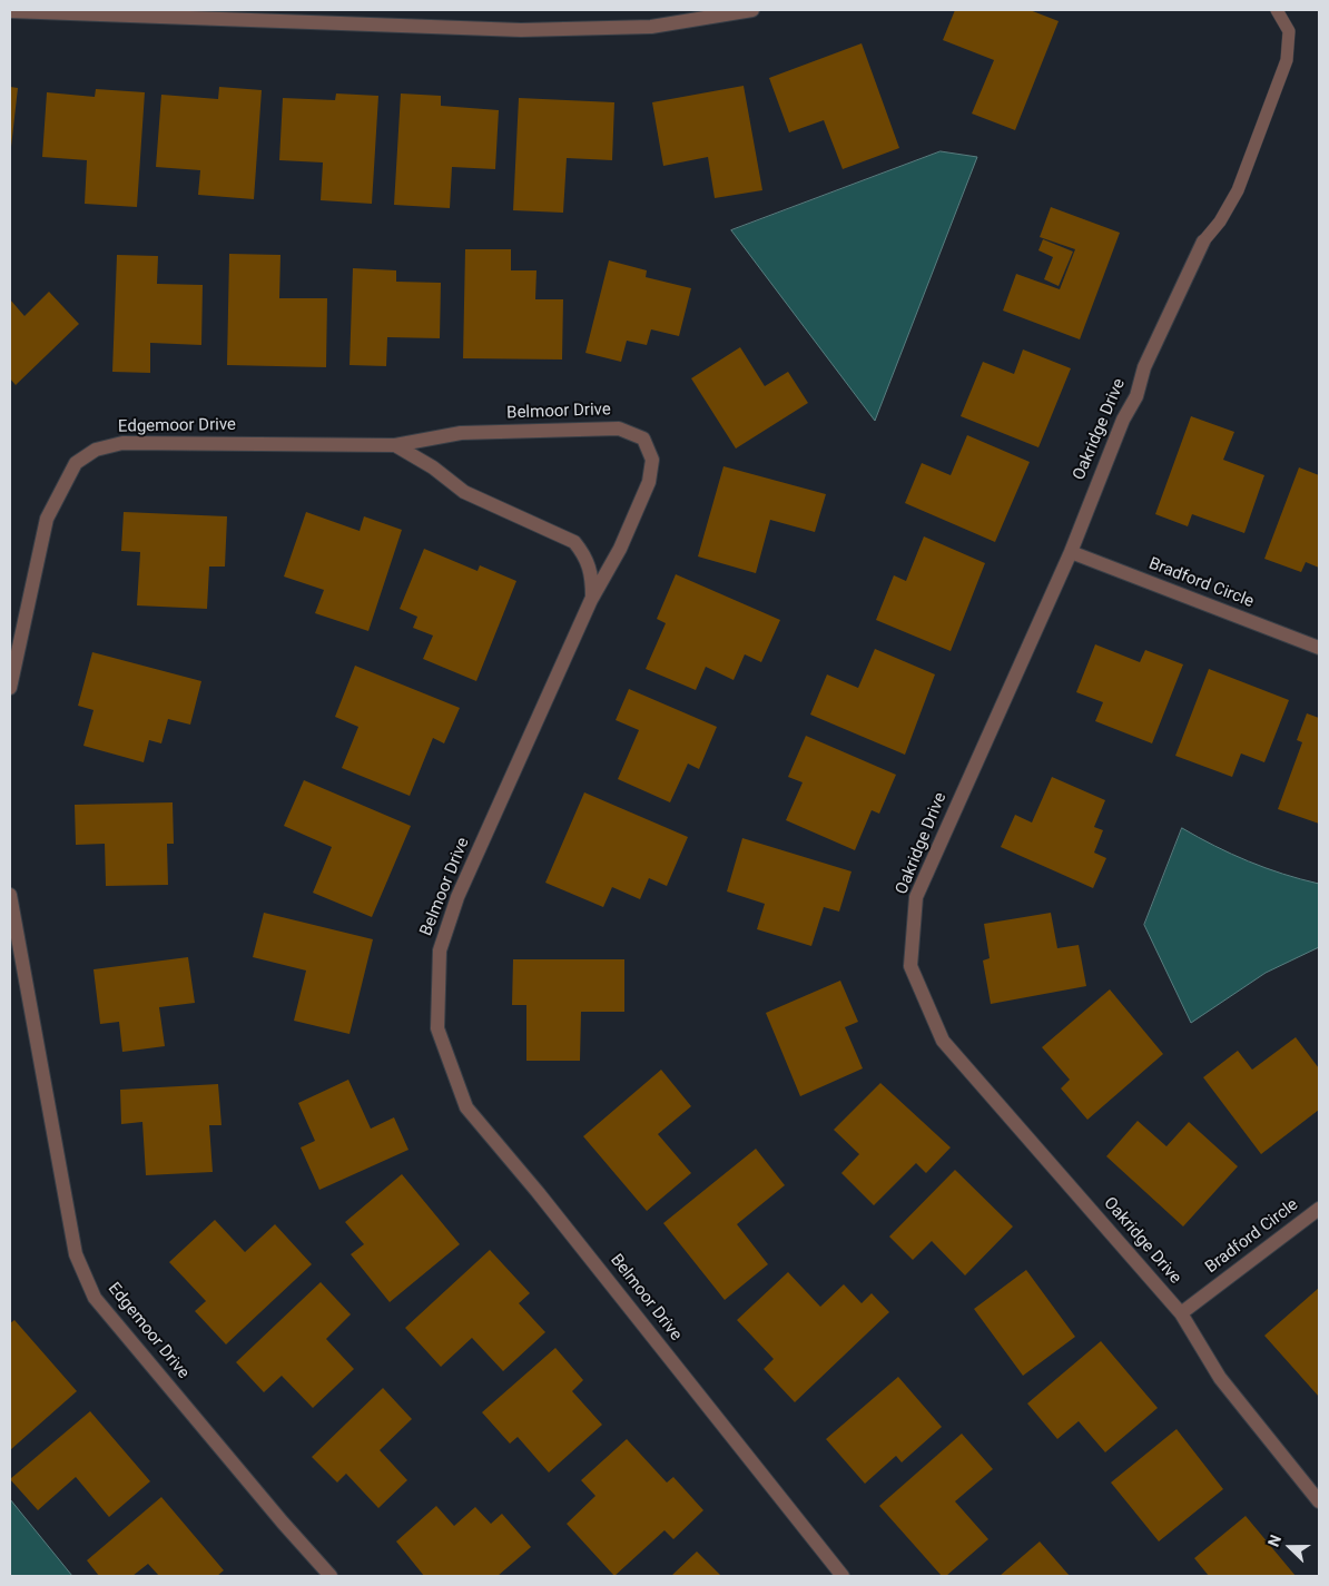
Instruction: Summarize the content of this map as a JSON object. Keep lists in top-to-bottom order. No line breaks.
{"streets":{"street":["Belmoor Drive","Edgemoor Drive","Oakridge Drive","Bradford Circle"]},"crossings":[["Belmoor Drive","Edgemoor Drive"],["Oakridge Drive","Bradford Circle"]],"north":"left"}
